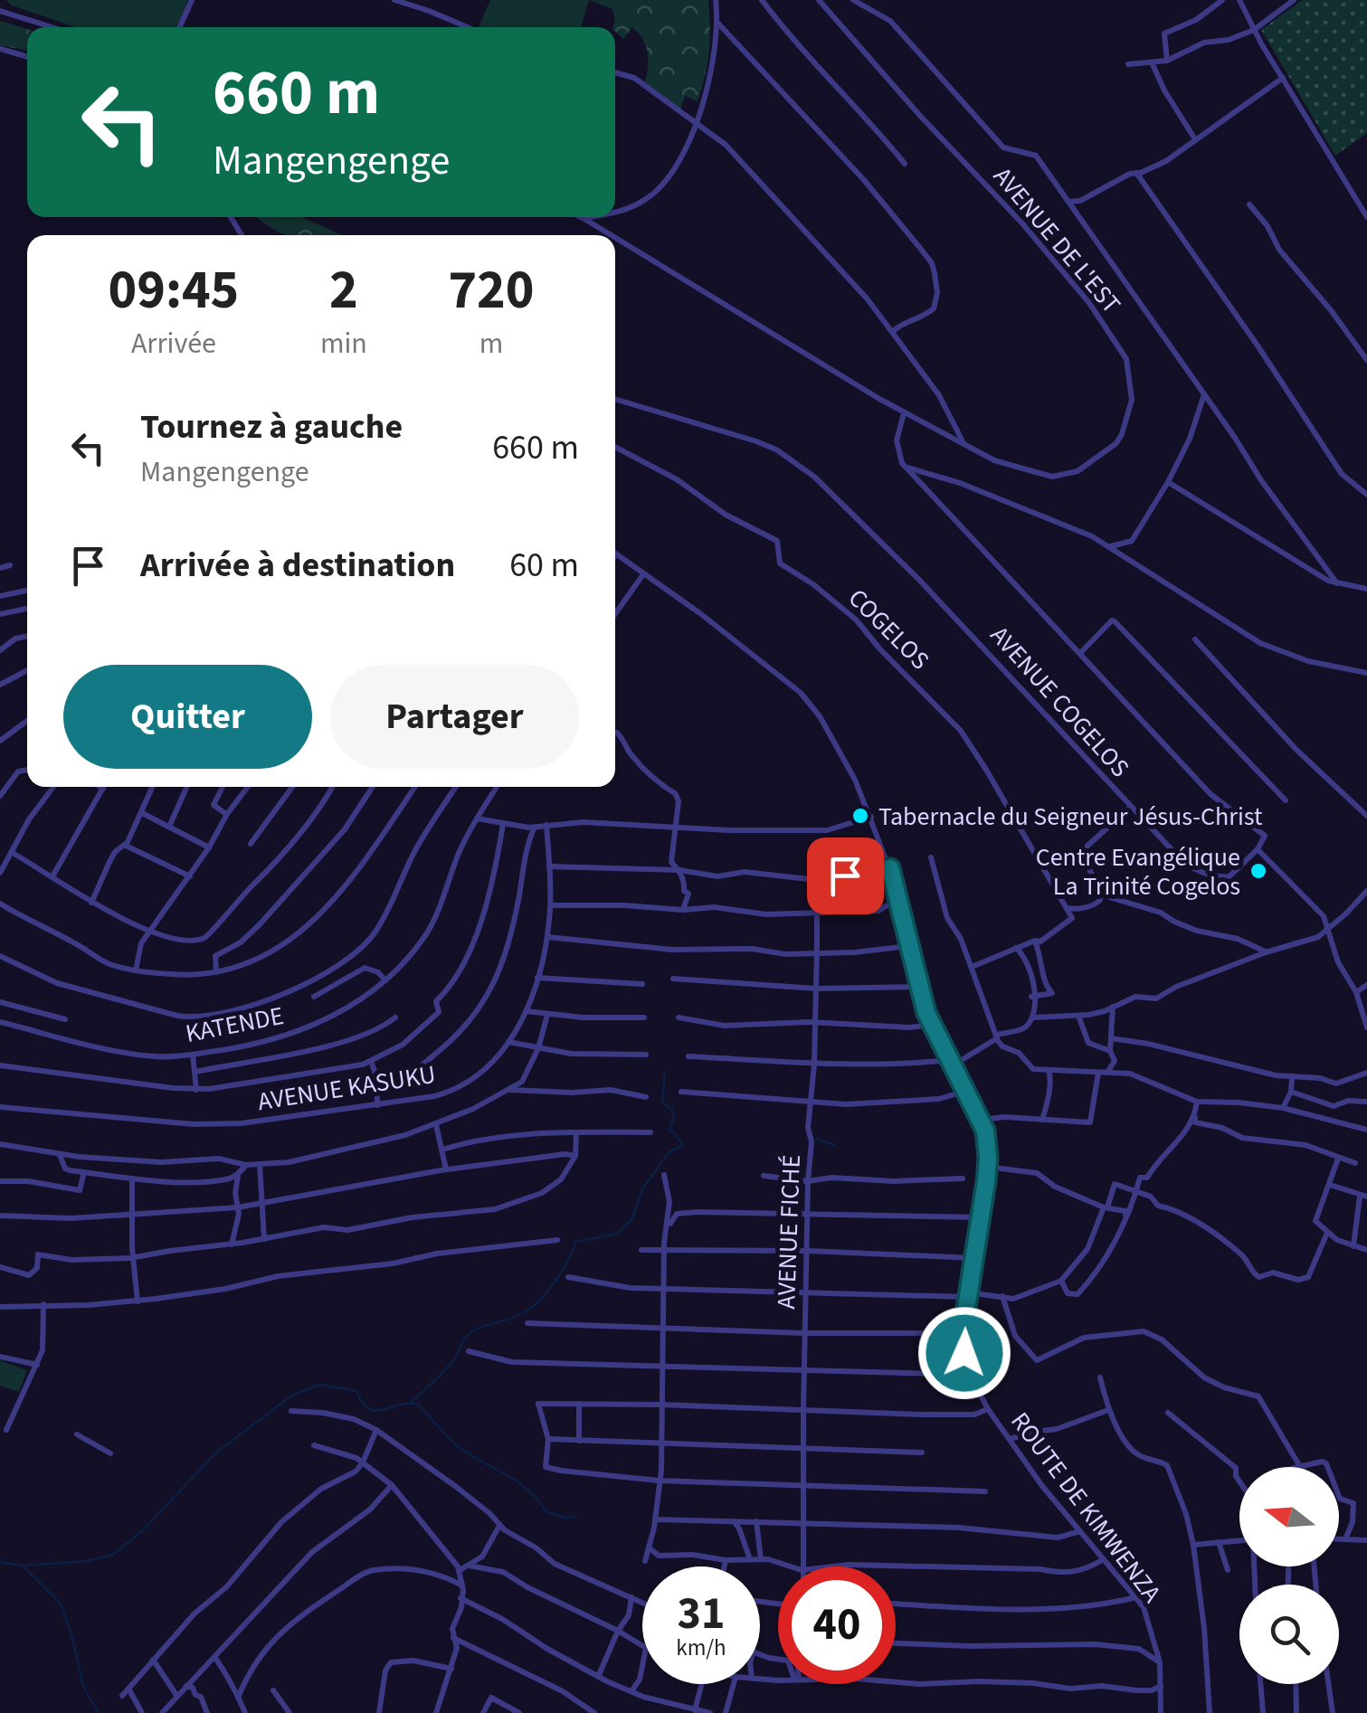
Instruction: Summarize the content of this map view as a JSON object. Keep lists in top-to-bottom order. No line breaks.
{"streets":{"street":["AVENUE DE L'EST","COGELOS","AVENUE COGELOS","KATENDE","AVENUE KASUKU","AVENUE FICHÉ","ROUTE DE KIMWENZA"]},"places":["Tabernacle du Seigneur Jésus-Christ","Centre Evangélique La Trinité Cogelos"],"north":"left","page":{"turn":["660 m","Mangengenge"],"eta":["09:45","Arrivée","2","min","720","m"],"list":[{"name":"Tournez à gauche","note":"Mangengenge","value":"660 m"},{"name":"Arrivée à destination","value":"60 m"}],"buttons":["Quitter","Partager"],"speed":"31 km/h","limit":"40"}}
